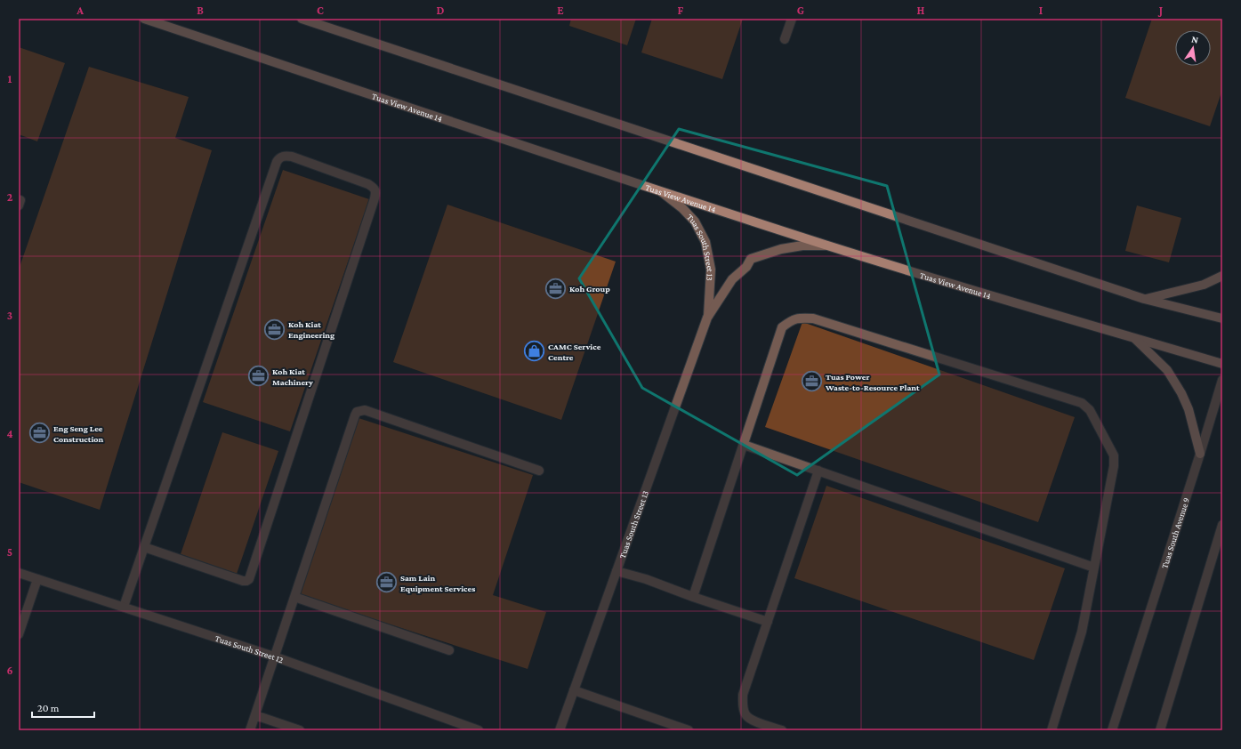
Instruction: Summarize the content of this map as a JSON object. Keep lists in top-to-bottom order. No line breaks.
{"streets":{"street":["Tuas View Avenue 14","Tuas South Street 13","Tuas South Avenue 9","Tuas South Street 12"]},"crossings":[["Tuas View Avenue 14","Tuas South Street 13"]],"places":{"office":["Koh Group","Koh Kiat Engineering","Koh Kiat Machinery","Tuas Power Waste-to-Resource Plant","Eng Seng Lee Construction","Sam Lain Equipment Services"],"shop":["CAMC Service Centre"]},"scale_bar":"20 m","north":"top","grid":{"columns":["A","B","C","D","E","F","G","H","I","J"],"rows":["1","2","3","4","5","6"]}}
